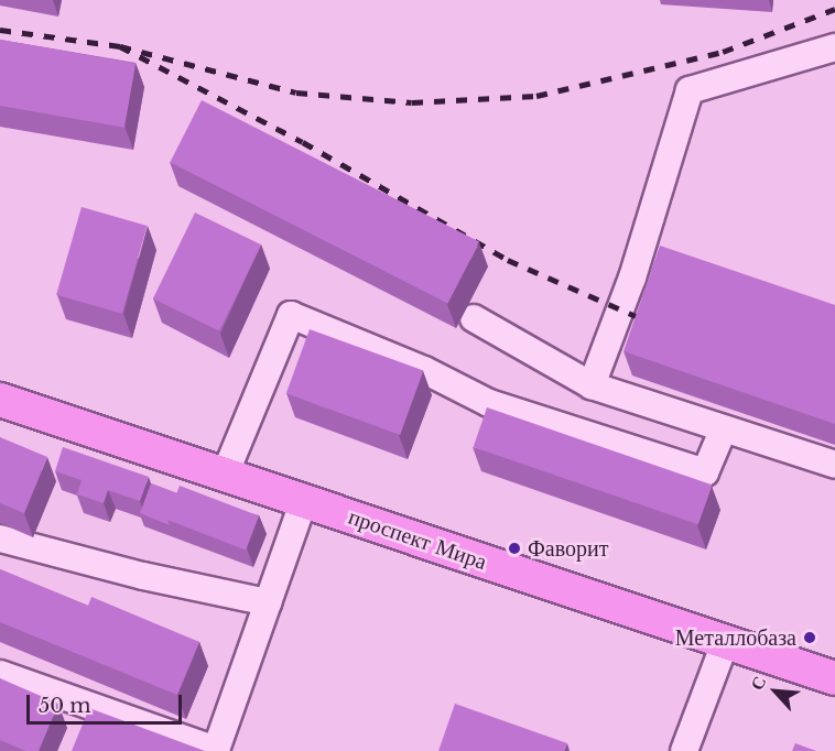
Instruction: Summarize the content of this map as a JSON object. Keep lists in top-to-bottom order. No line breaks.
{"streets":{"main road":["проспект Мира"]},"places":["Фаворит","Металлобаза"],"scale_bar":"50 m","north":"top left"}
